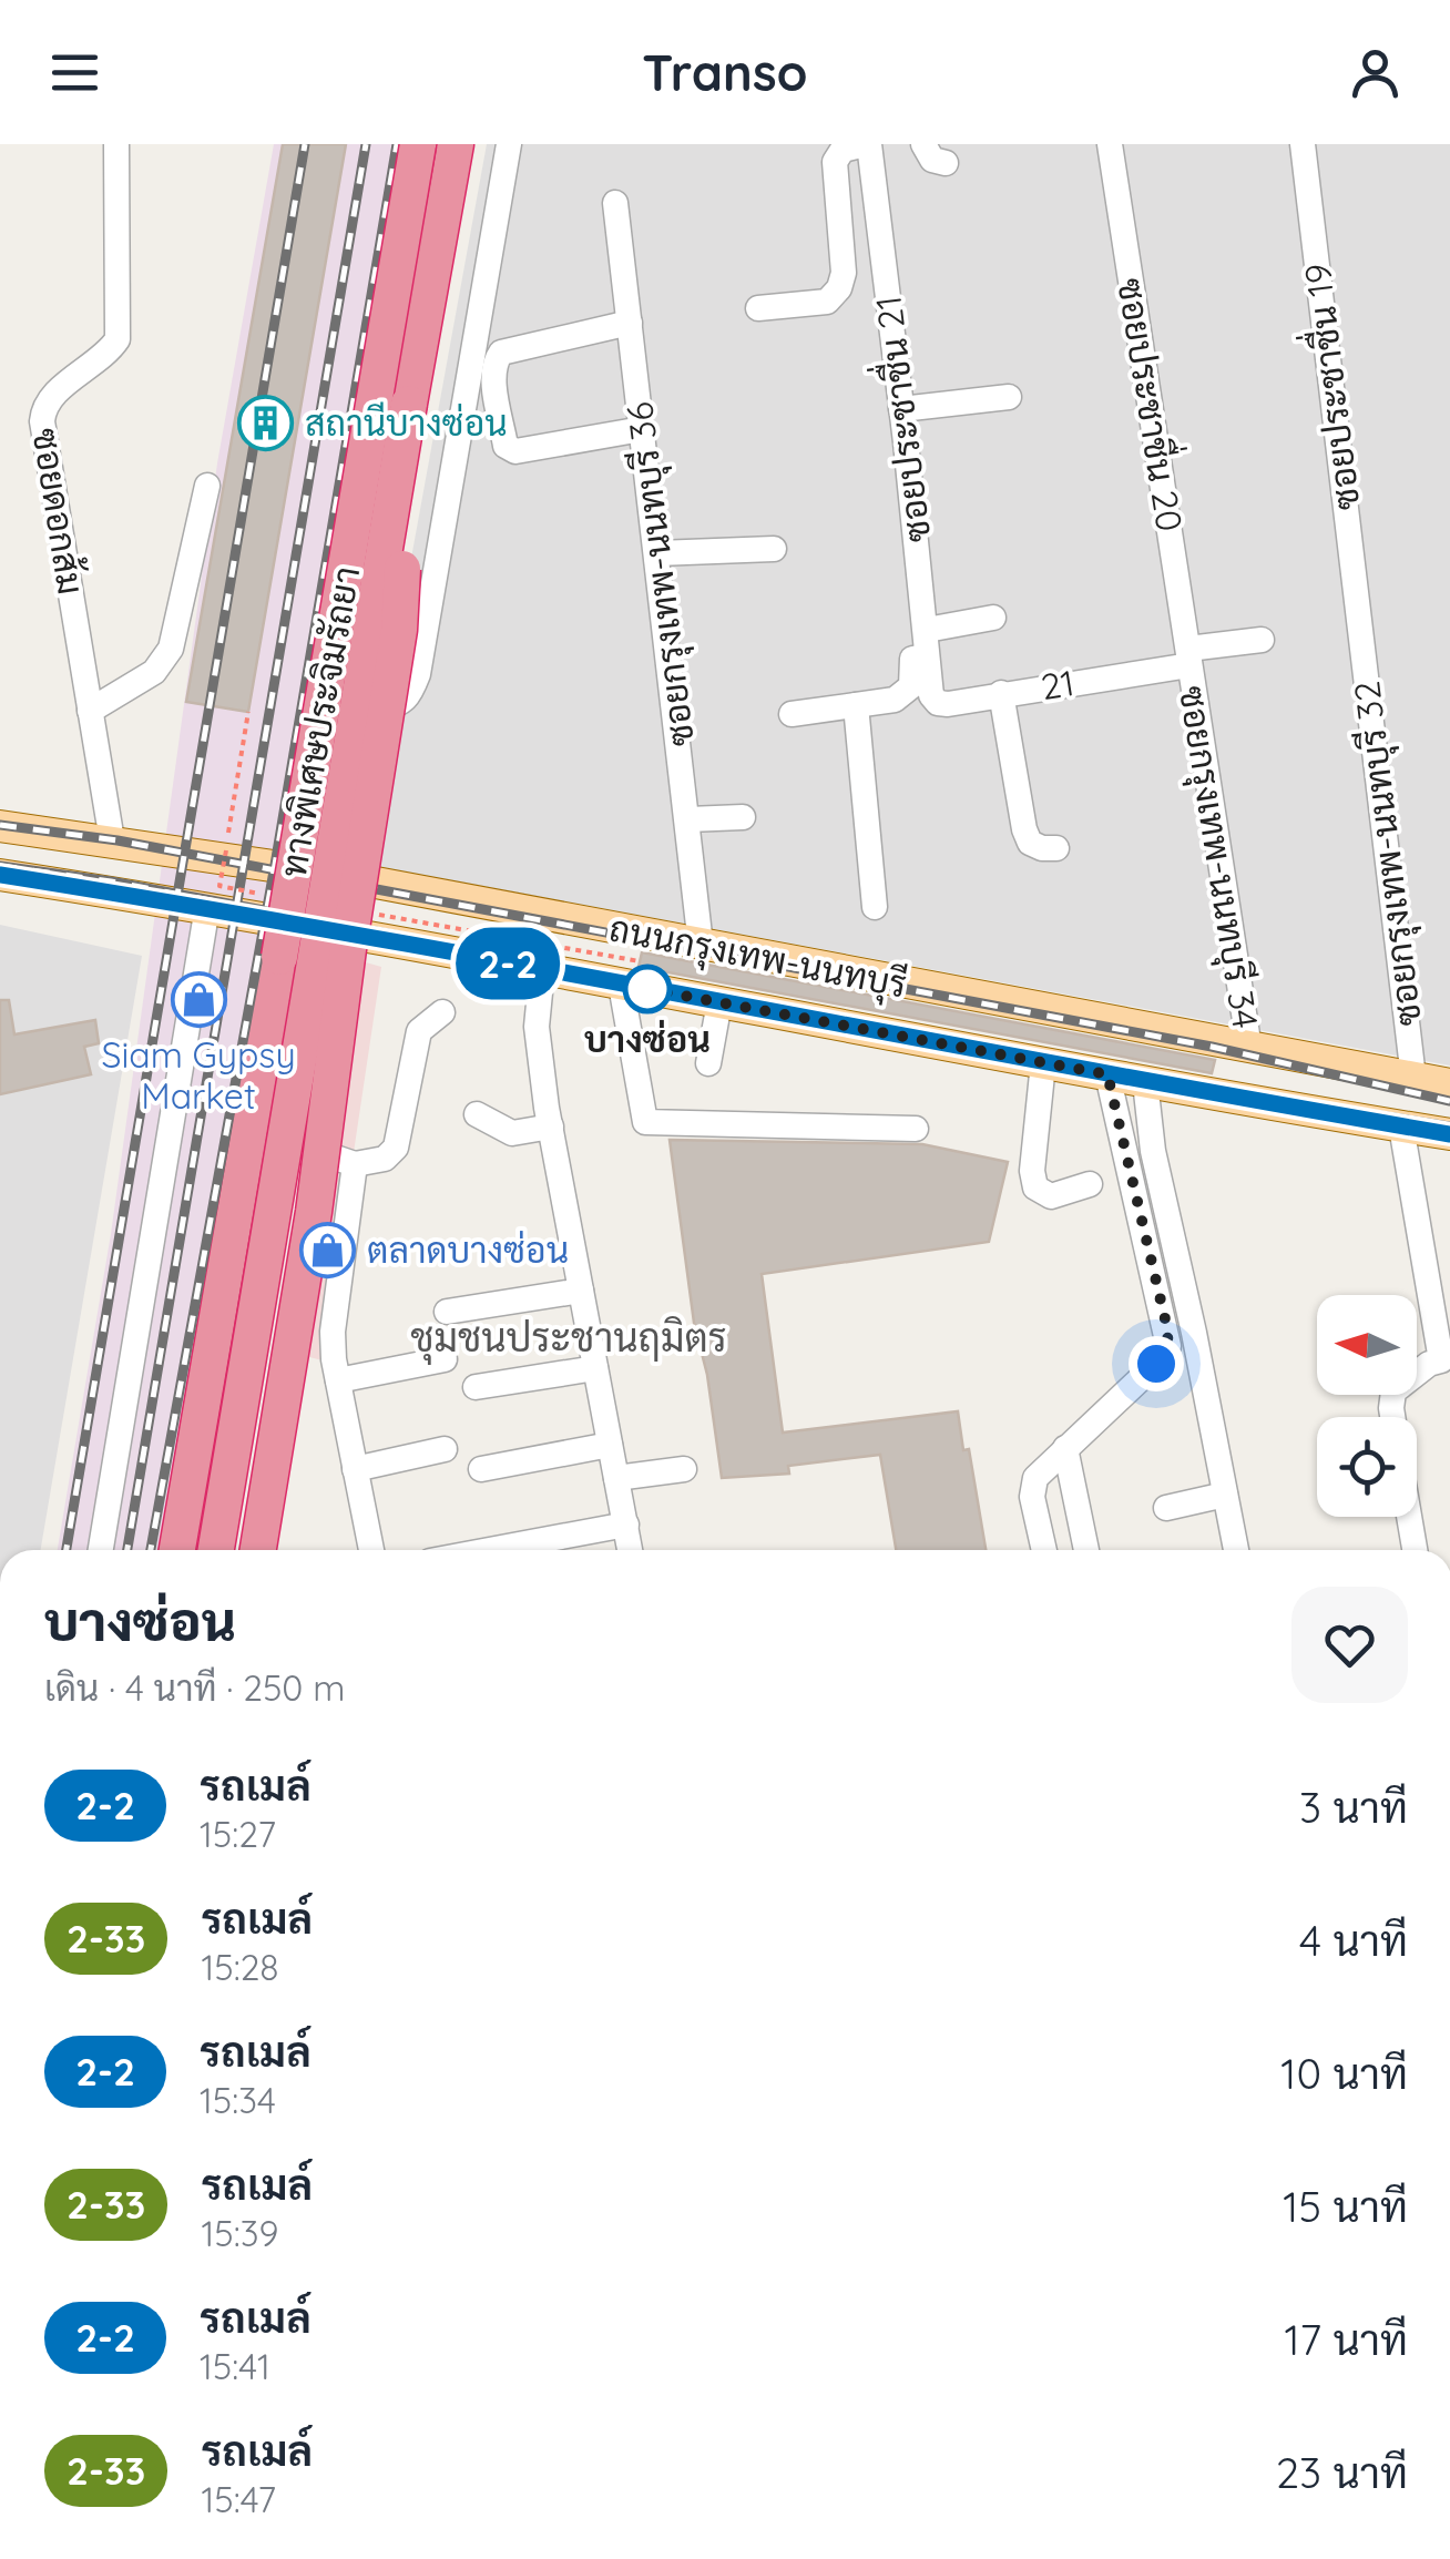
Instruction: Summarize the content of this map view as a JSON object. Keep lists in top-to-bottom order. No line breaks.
{"streets":{"highway":["ทางพิเศษประจิมรัถยา"],"main road":["ถนนกรุงเทพ-นนทบุรี"],"street":["ซอยประชาชื่น 19","ซอยประชาชื่น 20","ซอยประชาชื่น 21","ซอยดอกส้ม","ซอยกรุงเทพ-นนทบุรี 36","21","ซอยกรุงเทพ-นนทบุรี 32","ซอยกรุงเทพ-นนทบุรี 34"]},"crossings":[["ซอยประชาชื่น 19","ซอยกรุงเทพ-นนทบุรี 32"],["ซอยประชาชื่น 20","21"],["ซอยประชาชื่น 20","ซอยกรุงเทพ-นนทบุรี 34"],["ซอยประชาชื่น 21","21"],["ซอยดอกส้ม","ถนนกรุงเทพ-นนทบุรี"],["ซอยกรุงเทพ-นนทบุรี 36","ถนนกรุงเทพ-นนทบุรี"],["21","ซอยกรุงเทพ-นนทบุรี 34"],["ซอยกรุงเทพ-นนทบุรี 32","ถนนกรุงเทพ-นนทบุรี"],["ซอยกรุงเทพ-นนทบุรี 34","ถนนกรุงเทพ-นนทบุรี"]],"districts":["ชุมชนประชานฤมิตร"],"places":{"building":["สถานีบางซ่อน"],"other":["บางซ่อน"],"shop":["Siam Gypsy Market","ตลาดบางซ่อน"]},"lines":["bus line 2-2"],"north":"left","page":{"header":"Transo","on_map":"2-2","heading":["บางซ่อน","เดิน · 4 นาที · 250 m"],"list":[{"mark":"2-2","name":"รถเมล์","note":"15:27","value":"3 นาที"},{"mark":"2-33","name":"รถเมล์","note":"15:28","value":"4 นาที"},{"mark":"2-2","name":"รถเมล์","note":"15:34","value":"10 นาที"},{"mark":"2-33","name":"รถเมล์","note":"15:39","value":"15 นาที"},{"mark":"2-2","name":"รถเมล์","note":"15:41","value":"17 นาที"},{"mark":"2-33","name":"รถเมล์","note":"15:47","value":"23 นาที"}]}}
